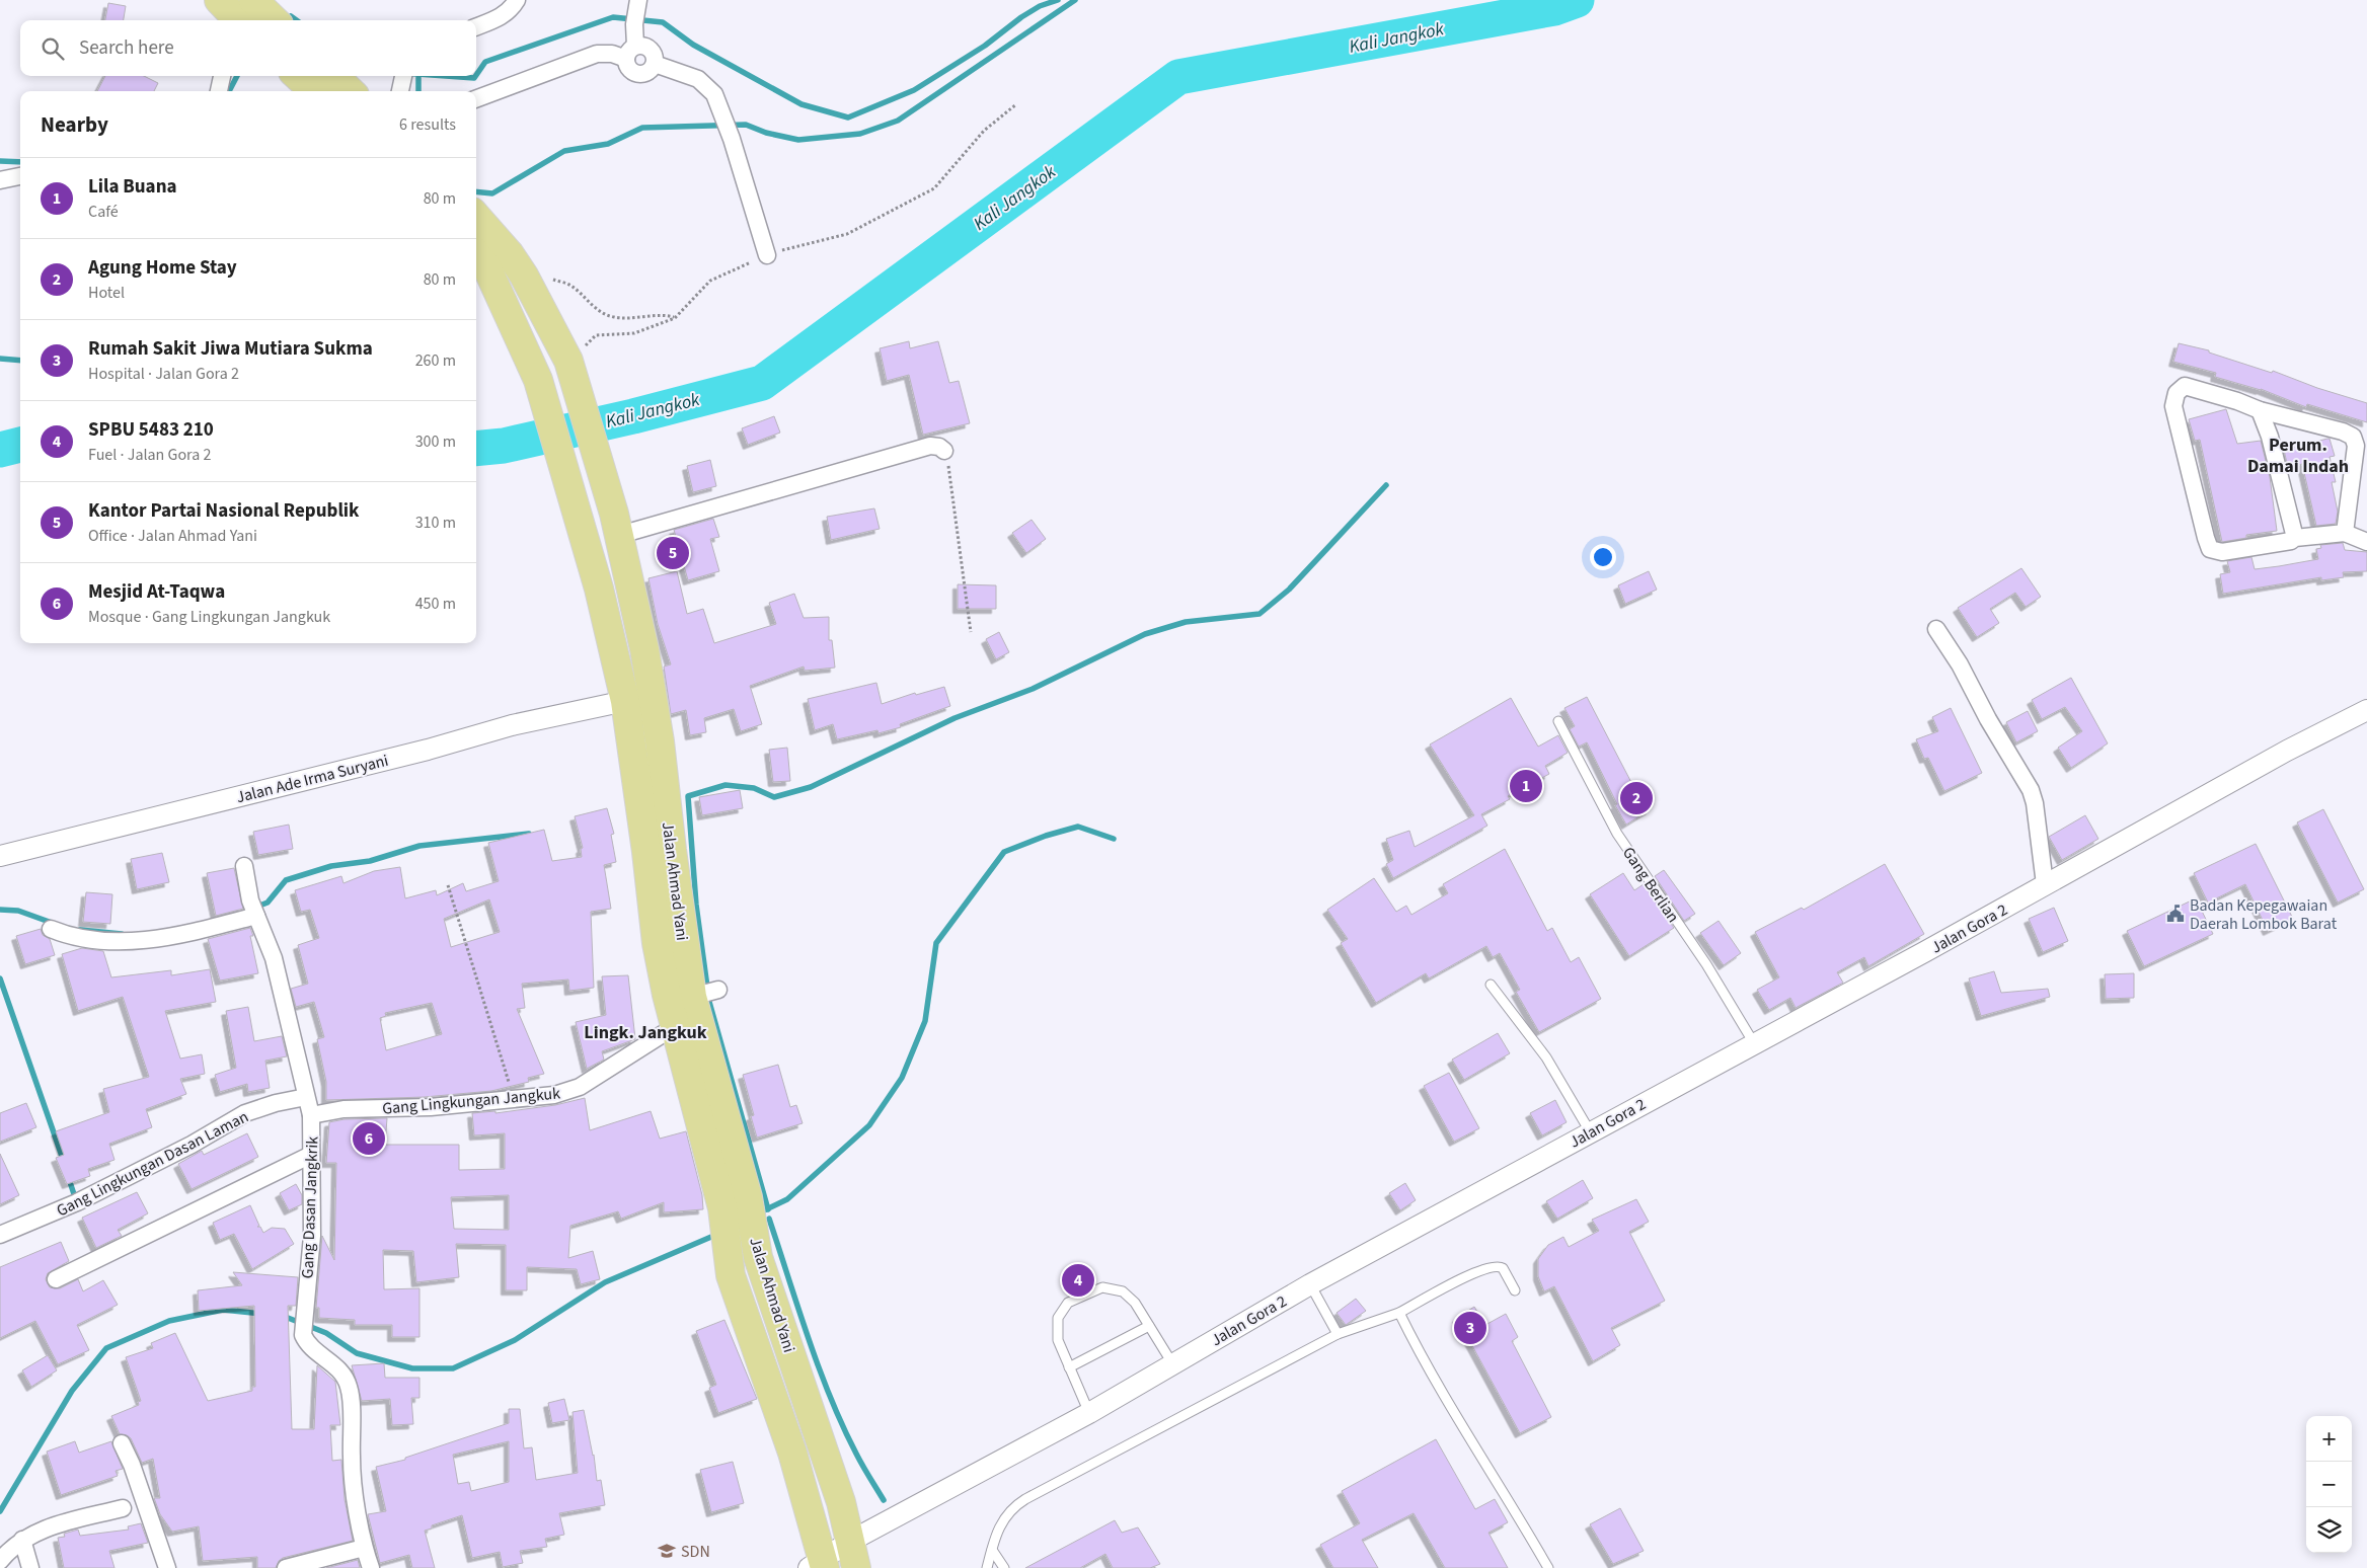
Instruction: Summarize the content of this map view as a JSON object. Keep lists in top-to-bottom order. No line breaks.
{"streets":{"highway":["Jalan Ahmad Yani"],"street":["Jalan Ade Irma Suryani","Jalan Gora 2","Gang Lingkungan Jangkuk","Gang Lingkungan Dasan Laman","Gang Dasan Jangkrik"],"lane":["Gang Berlian"]},"crossings":[["Jalan Ahmad Yani","Jalan Gora 2"],["Gang Berlian","Jalan Gora 2"],["Gang Lingkungan Jangkuk","Gang Dasan Jangkrik"],["Gang Lingkungan Dasan Laman","Gang Dasan Jangkrik"]],"districts":["Perum. Damai Indah","Lingk. Jangkuk"],"water":["Kali Jangkok"],"places":{"public building":["Badan Kepegawaian Daerah Lombok Barat"],"school or university":["SDN"]},"page":{"search":"Search here","heading":["Nearby","6 results"],"list":[{"mark":"1","name":"Lila Buana","note":"Café","value":"80 m"},{"mark":"2","name":"Agung Home Stay","note":"Hotel","value":"80 m"},{"mark":"3","name":"Rumah Sakit Jiwa Mutiara Sukma","note":"Hospital · Jalan Gora 2","value":"260 m"},{"mark":"4","name":"SPBU 5483 210","note":"Fuel · Jalan Gora 2","value":"300 m"},{"mark":"5","name":"Kantor Partai Nasional Republik","note":"Office · Jalan Ahmad Yani","value":"310 m"},{"mark":"6","name":"Mesjid At-Taqwa","note":"Mosque · Gang Lingkungan Jangkuk","value":"450 m"}],"pins":["5","1","2","6","4","3"],"map_buttons":["+","−"]}}
